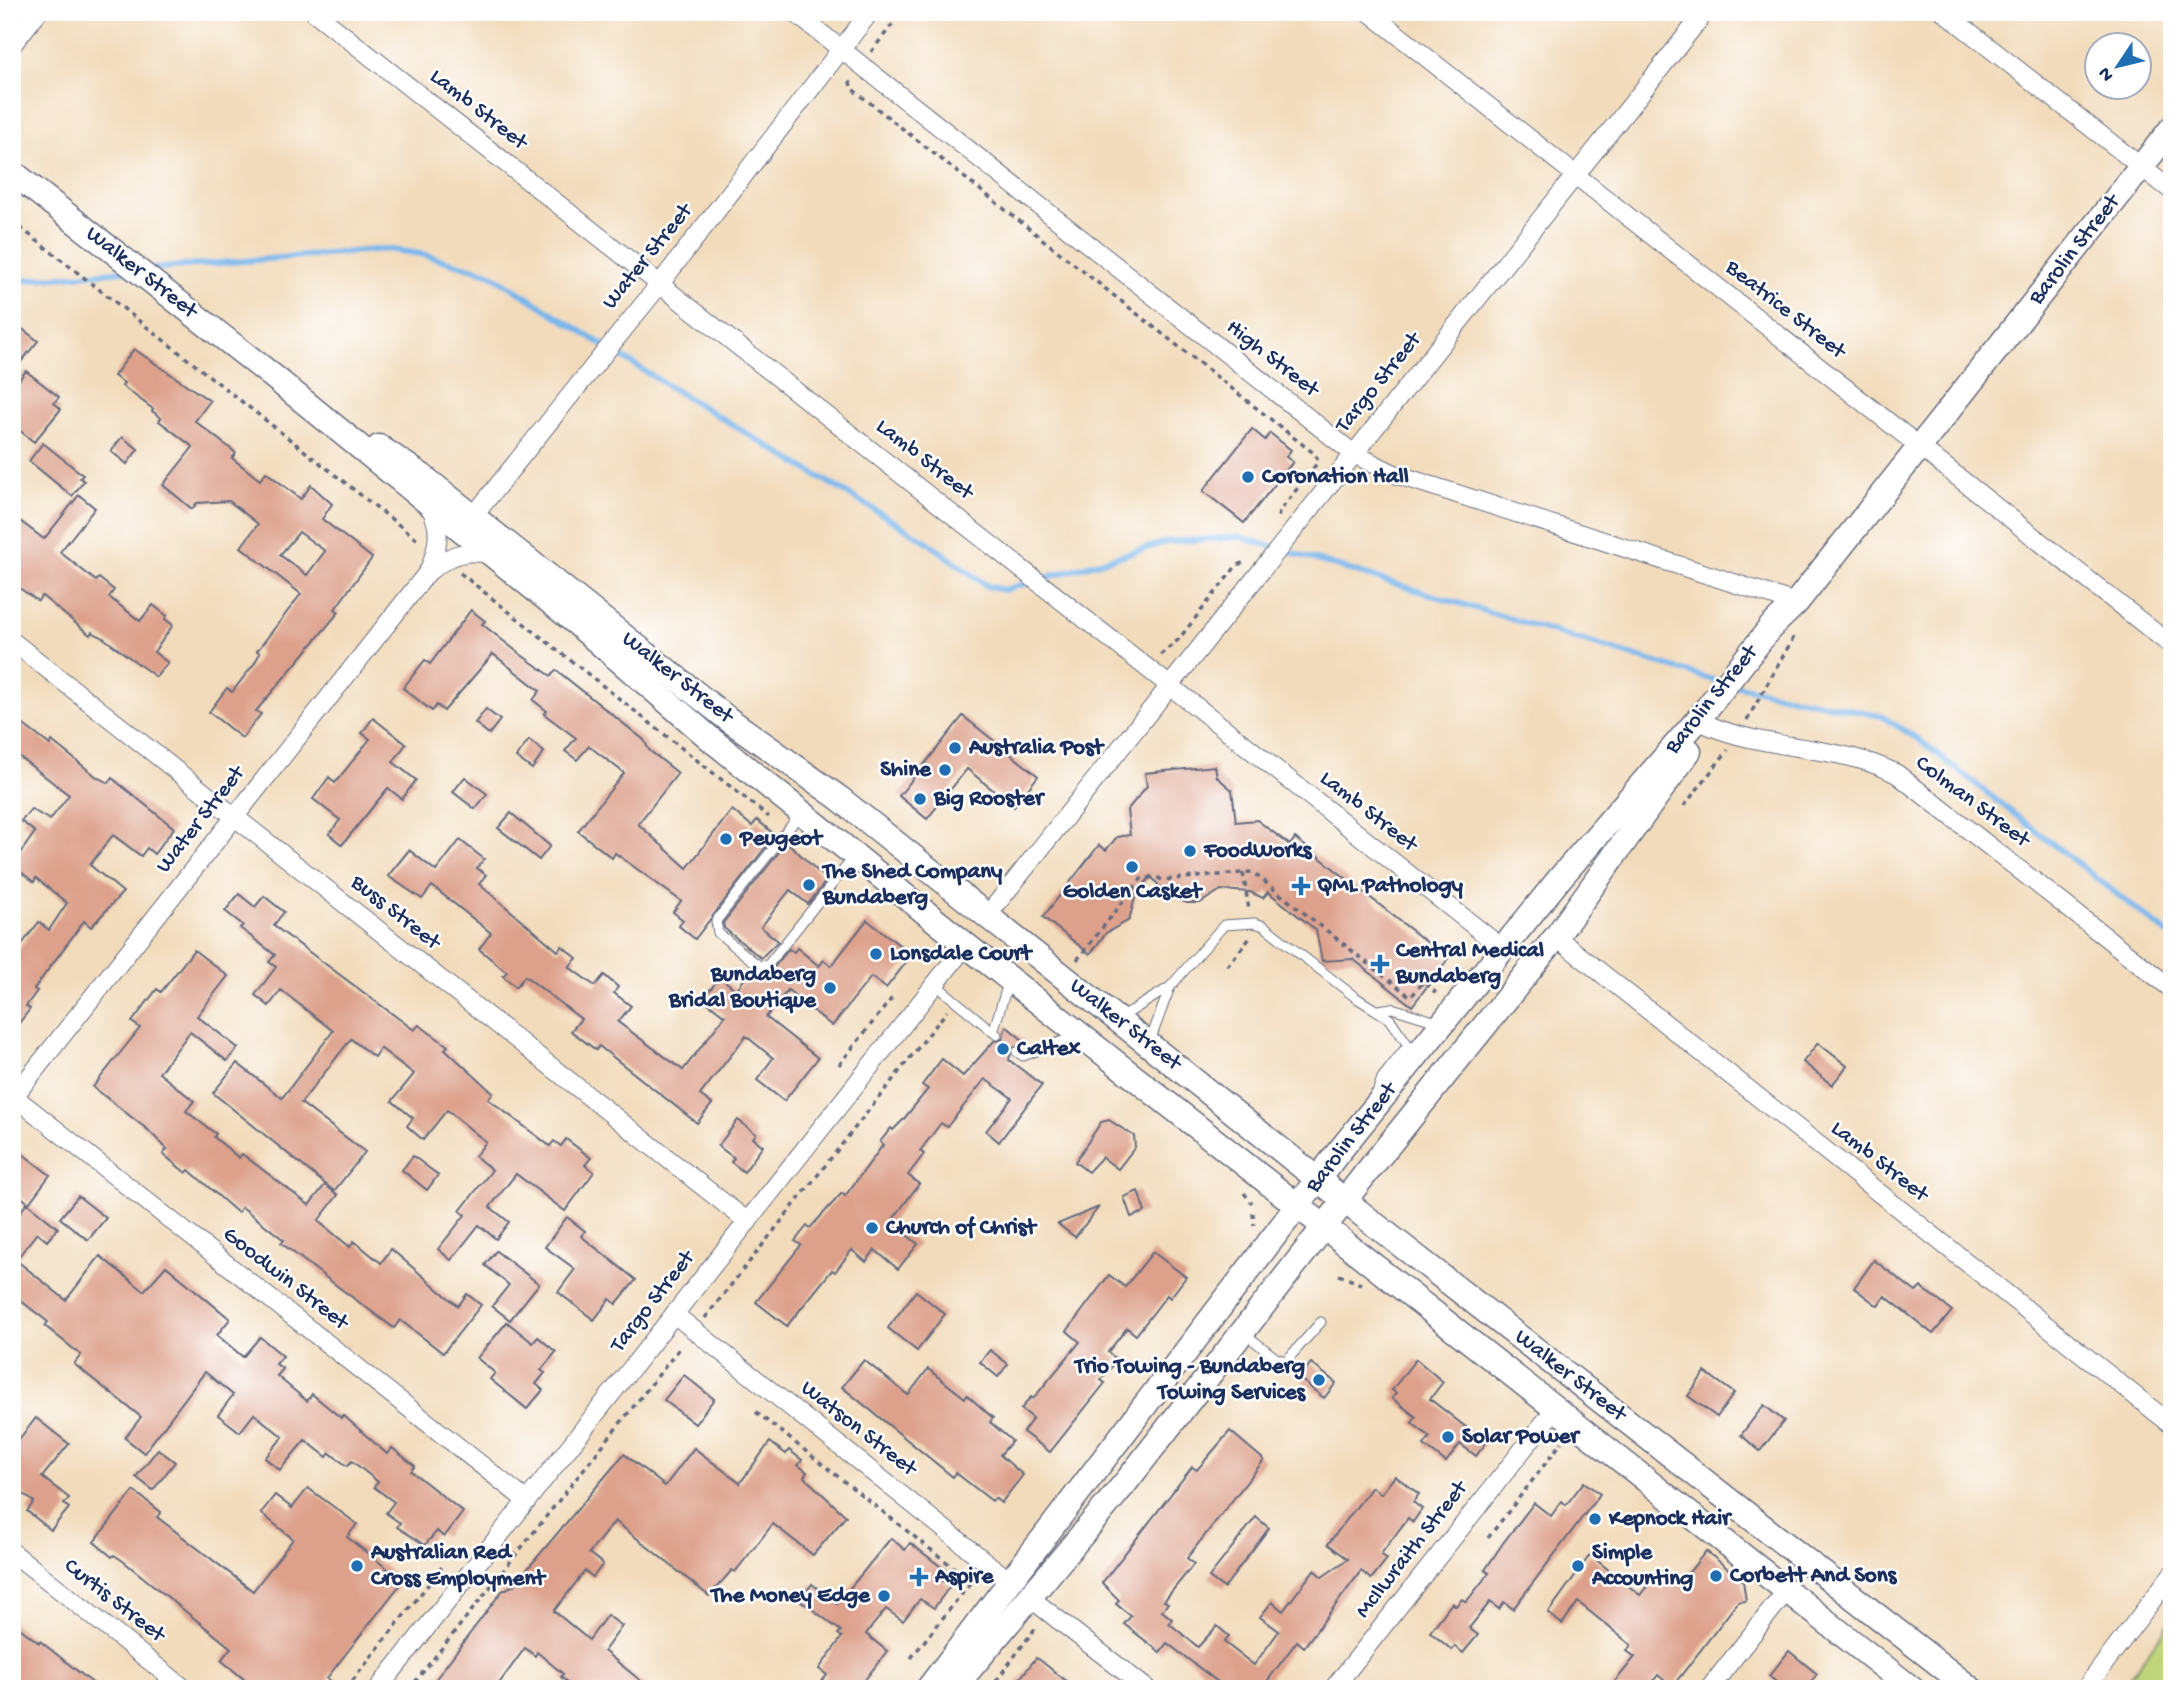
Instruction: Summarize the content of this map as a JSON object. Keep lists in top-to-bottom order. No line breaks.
{"streets":{"main road":["Barolin Street","Walker Street"],"street":["Lamb Street","Water Street","Beatrice Street","High Street","Targo Street","Colman Street","Buss Street","Goodwin Street","Watson Street","McIlwraith Street","Curtis Street"]},"crossings":[["Lamb Street","Barolin Street"],["Lamb Street","Water Street"],["Lamb Street","Targo Street"],["Barolin Street","Walker Street"],["Barolin Street","Beatrice Street"],["Barolin Street","High Street"],["Barolin Street","Colman Street"],["Barolin Street","Watson Street"],["Water Street","Walker Street"],["Water Street","High Street"],["Water Street","Buss Street"],["Water Street","Goodwin Street"],["Walker Street","Targo Street"],["Walker Street","McIlwraith Street"],["Beatrice Street","Targo Street"],["High Street","Targo Street"],["Targo Street","Buss Street"],["Targo Street","Goodwin Street"],["Targo Street","Watson Street"]],"places":{"other":["Coronation Hall","Australia Post","Shine","Big Rooster","Peugeot","FoodWorks","Golden Casket","The Shed Company Bundaberg","Lonsdale Court","Bundaberg Bridal Boutique","Caltex","Church of Christ","Trio Towing - Bundaberg Towing Services","Solar Power","Kepnock Hair","Australian Red Cross Employment","Simple Accounting","Corbett And Sons","The Money Edge"],"health":["QML Pathology","Central Medical Bundaberg","Aspire"]},"north":"bottom left"}
